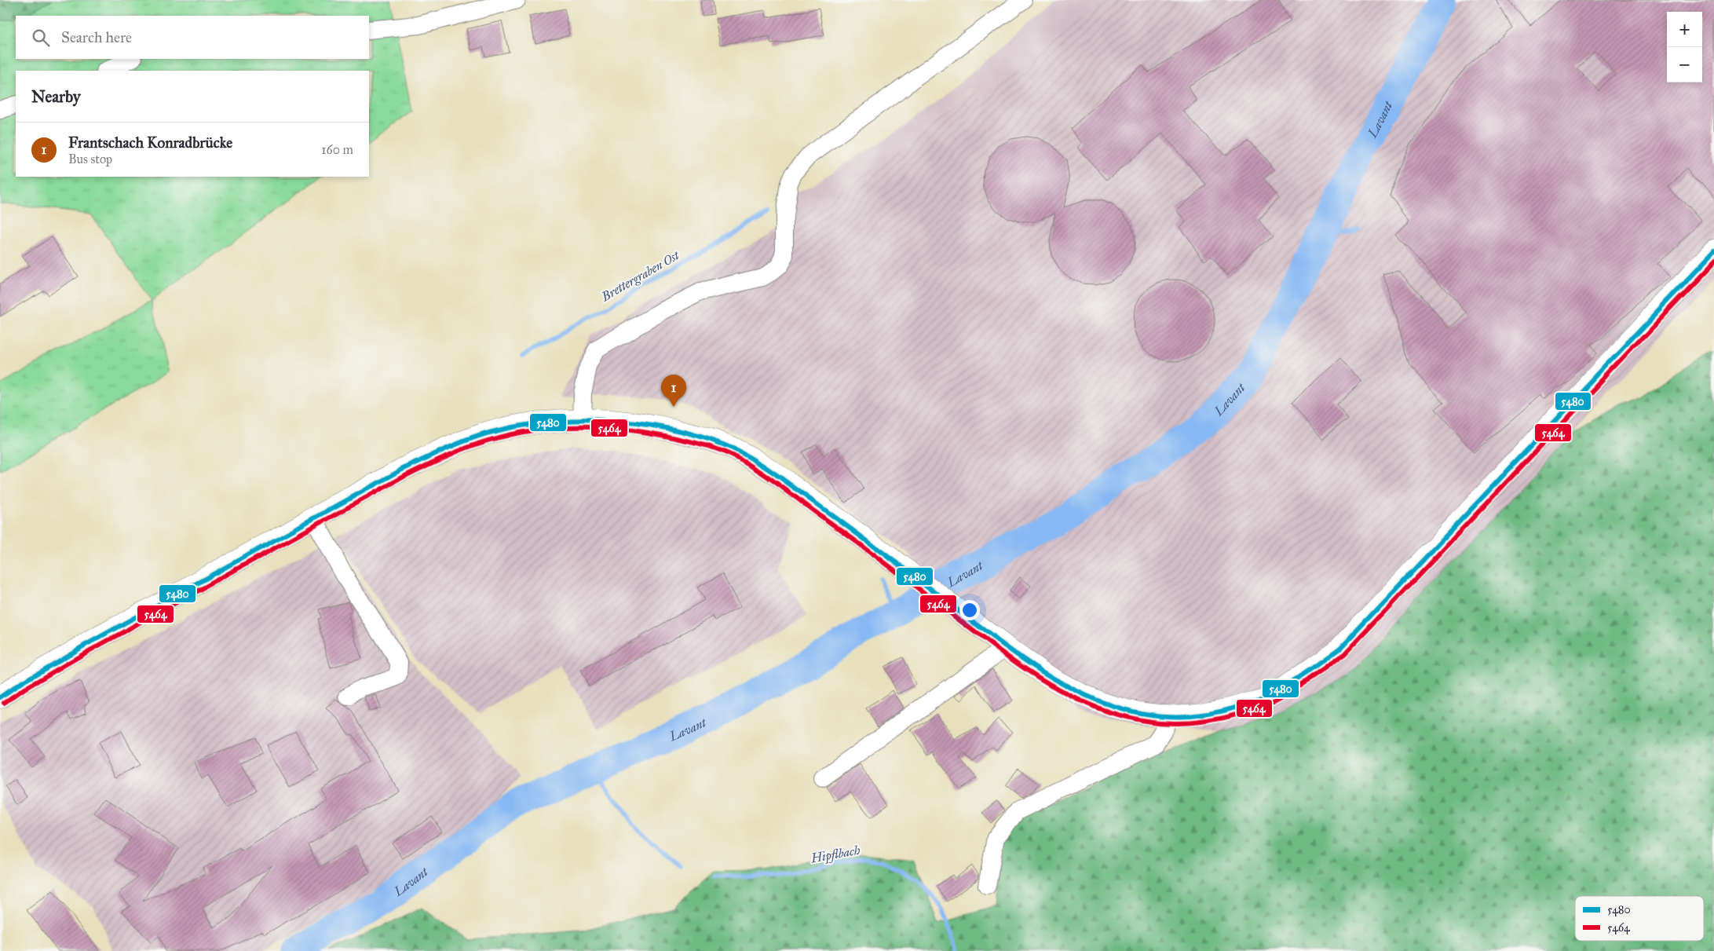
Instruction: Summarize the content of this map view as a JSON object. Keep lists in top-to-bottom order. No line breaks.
{"water":["Lavant","Brettergraben Ost","Hipflbach"],"lines":["transit line 5480","transit line 5464"],"legend":["5480","5464"],"page":{"map_buttons":["+","−"],"search":"Search here","heading":"Nearby","list":[{"mark":"1","name":"Frantschach Konradbrücke","note":"Bus stop","value":"160 m"}],"pins":"1"}}
